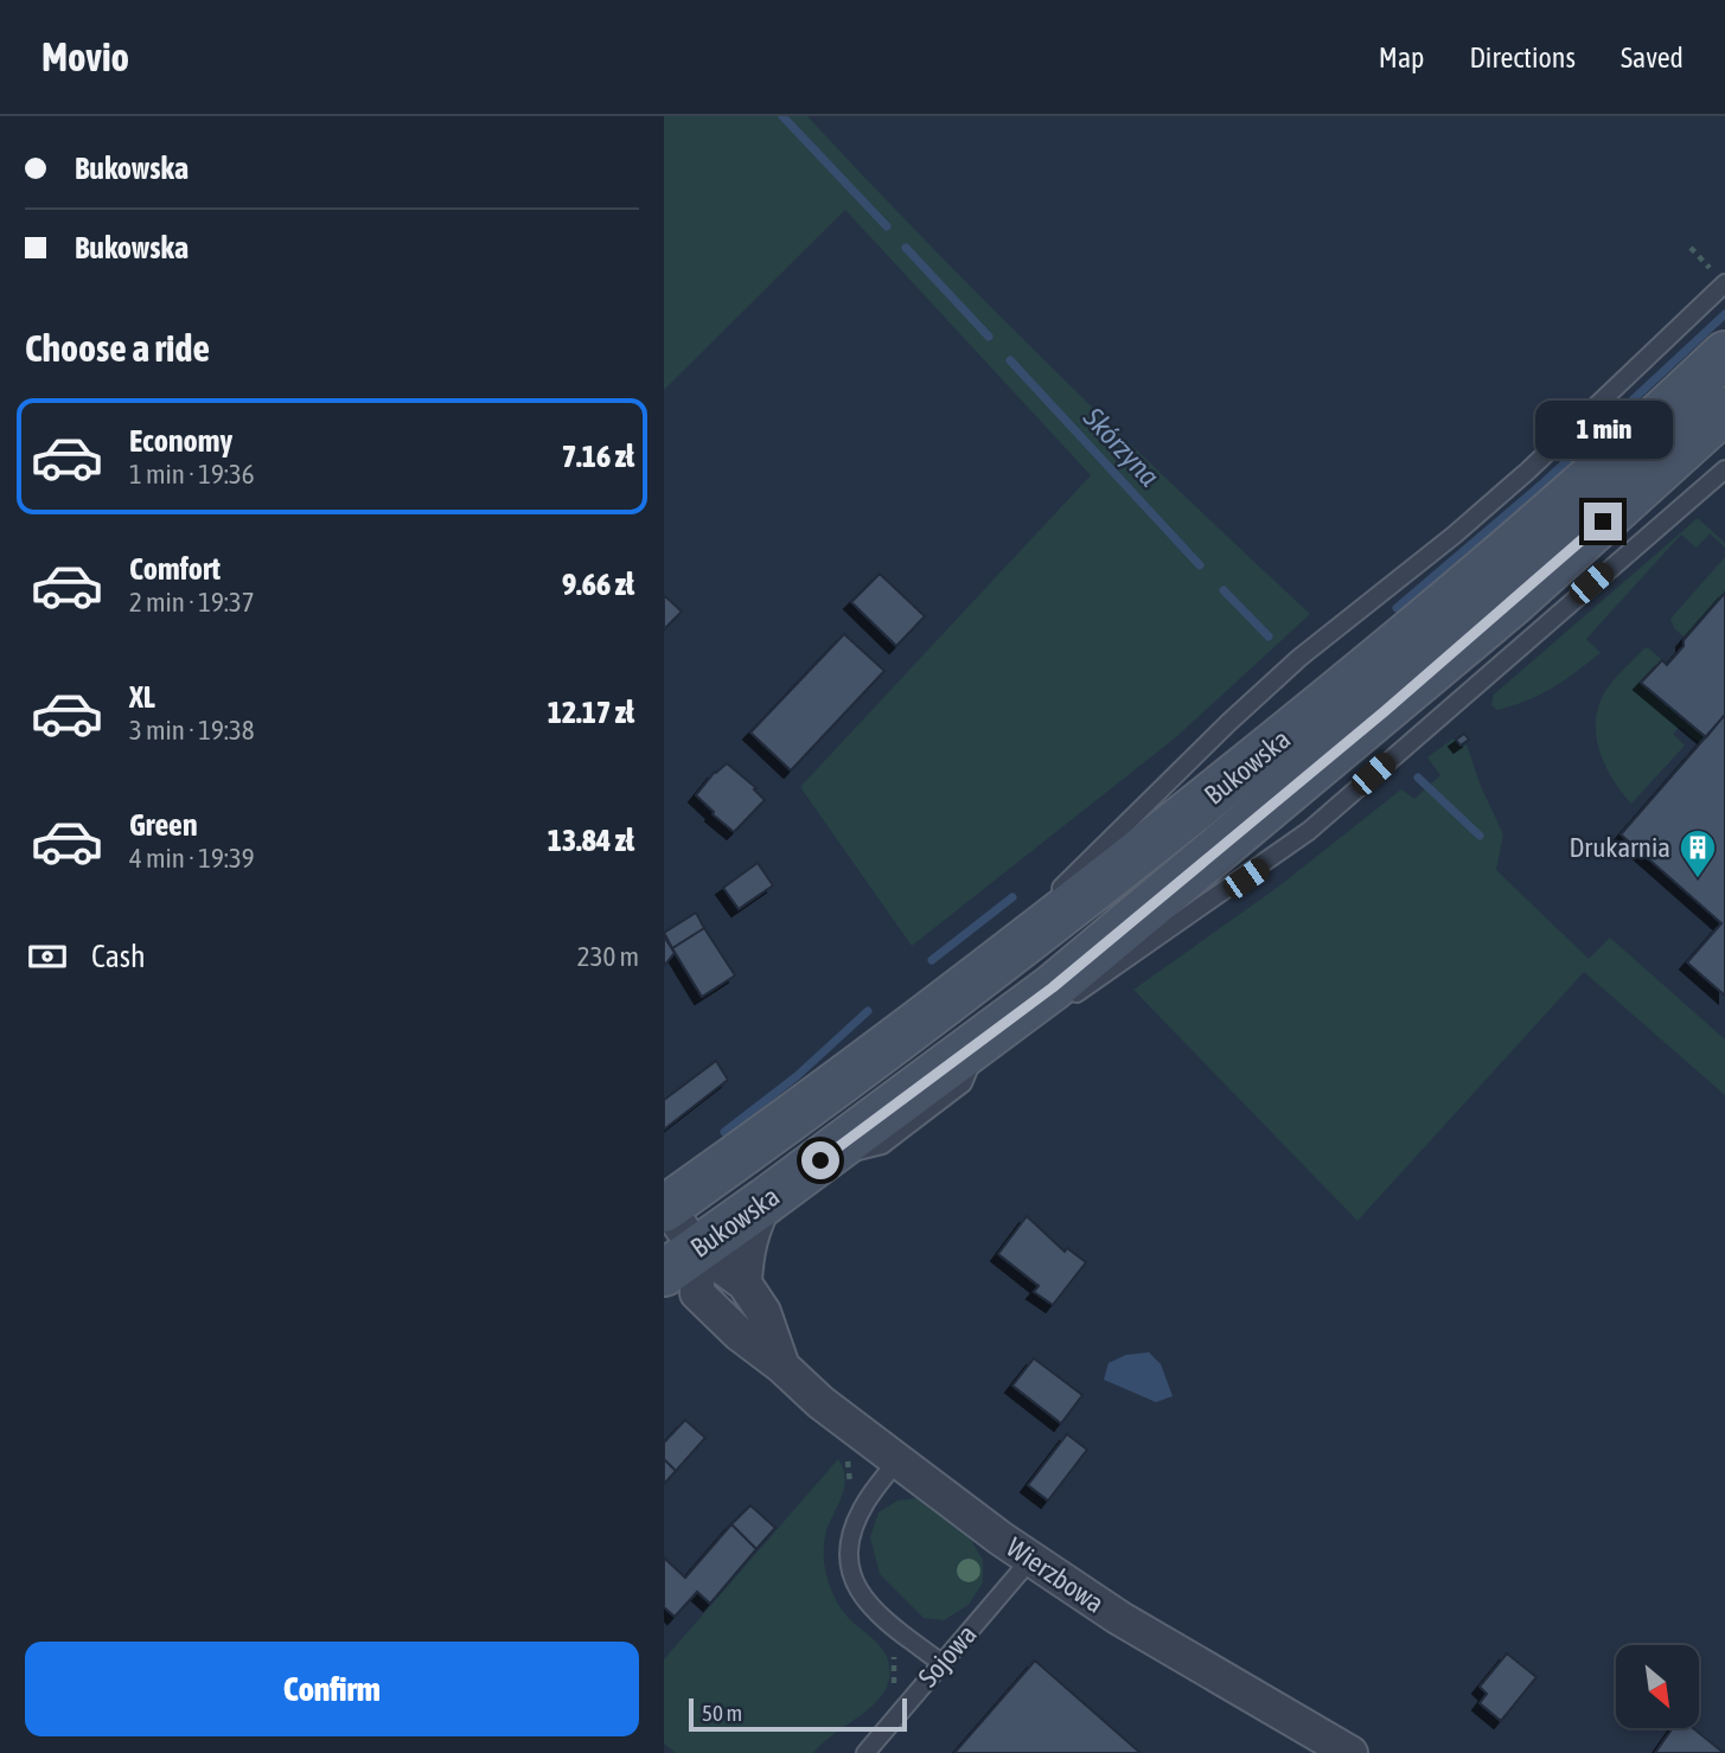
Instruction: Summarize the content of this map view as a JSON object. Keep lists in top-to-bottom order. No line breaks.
{"streets":{"main road":["Bukowska"],"street":["Wierzbowa"],"lane":["Sojowa"]},"crossings":[["Bukowska","Wierzbowa"],["Wierzbowa","Sojowa"]],"water":["Skórzyna"],"places":{"building":["Drukarnia"]},"scale_bar":"50 m","north":"bottom right","page":{"header":"Movio","nav":["Map","Directions","Saved"],"banner":["Bukowska","Bukowska"],"heading":"Choose a ride","list":[{"name":"Economy","note":"1 min · 19:36","value":"7.16 zł"},{"name":"Comfort","note":"2 min · 19:37","value":"9.66 zł"},{"name":"XL","note":"3 min · 19:38","value":"12.17 zł"},{"name":"Green","note":"4 min · 19:39","value":"13.84 zł"}],"bubble":"1 min","pay":["Cash","230 m"],"buttons":"Confirm","scale":"50 m"}}
